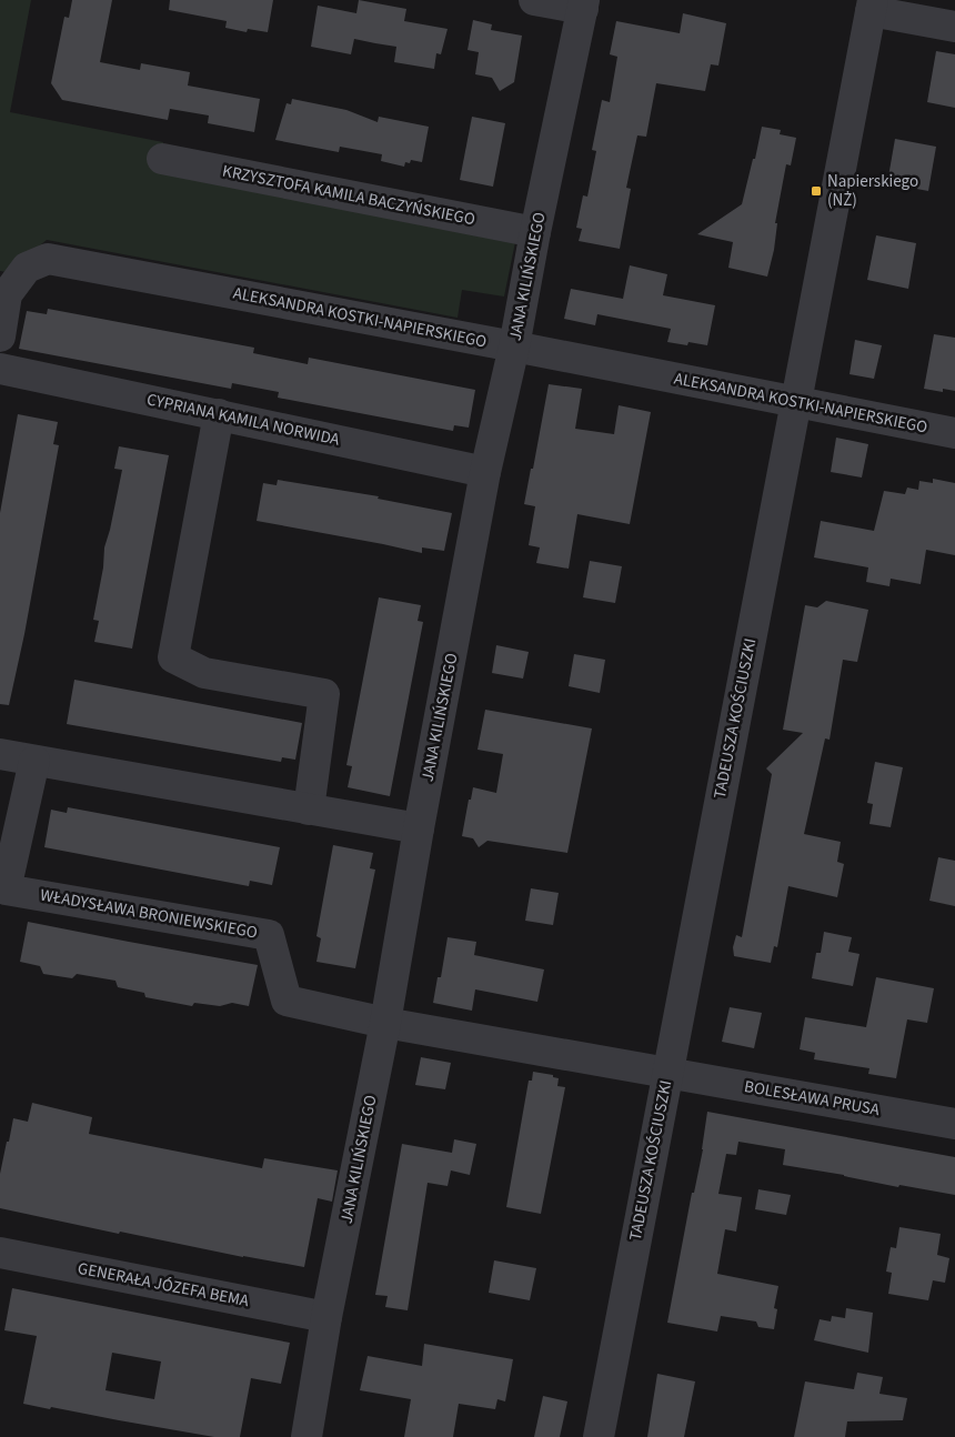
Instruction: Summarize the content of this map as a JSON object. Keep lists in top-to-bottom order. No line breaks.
{"streets":{"street":["KRZYSZTOFA KAMILA BACZYŃSKIEGO","JANA KILIŃSKIEGO","ALEKSANDRA KOSTKI-NAPIERSKIEGO","CYPRIANA KAMILA NORWIDA","TADEUSZA KOŚCIUSZKI","WŁADYSŁAWA BRONIEWSKIEGO","BOLESŁAWA PRUSA","GENERAŁA JÓZEFA BEMA"]},"crossings":[["KRZYSZTOFA KAMILA BACZYŃSKIEGO","JANA KILIŃSKIEGO"],["JANA KILIŃSKIEGO","ALEKSANDRA KOSTKI-NAPIERSKIEGO"],["JANA KILIŃSKIEGO","CYPRIANA KAMILA NORWIDA"],["JANA KILIŃSKIEGO","WŁADYSŁAWA BRONIEWSKIEGO"],["JANA KILIŃSKIEGO","GENERAŁA JÓZEFA BEMA"],["ALEKSANDRA KOSTKI-NAPIERSKIEGO","TADEUSZA KOŚCIUSZKI"],["TADEUSZA KOŚCIUSZKI","WŁADYSŁAWA BRONIEWSKIEGO"],["TADEUSZA KOŚCIUSZKI","BOLESŁAWA PRUSA"],["WŁADYSŁAWA BRONIEWSKIEGO","BOLESŁAWA PRUSA"]],"places":{"transit":["Napierskiego (NŻ)"]}}
